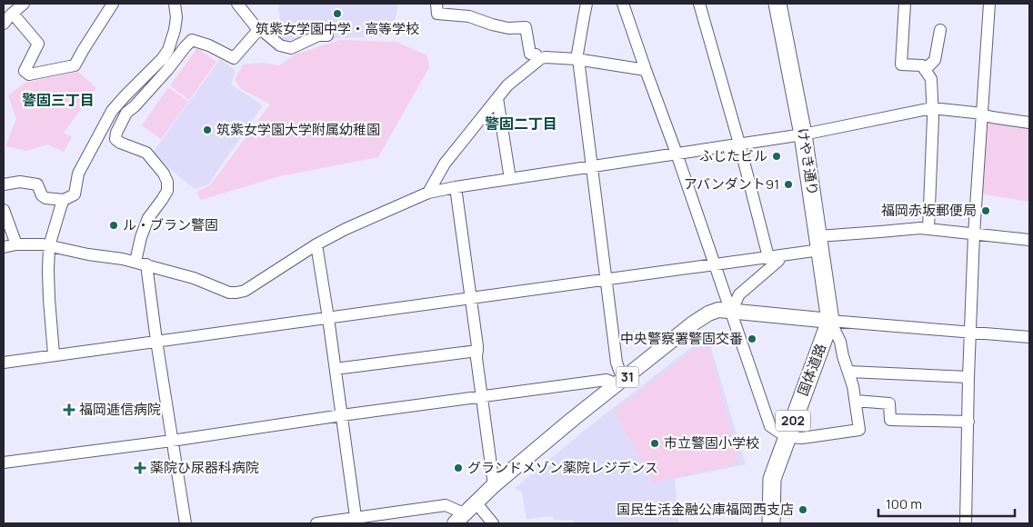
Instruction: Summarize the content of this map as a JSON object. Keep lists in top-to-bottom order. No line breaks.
{"streets":{"highway":["けやき通り","国体道路","202"],"main road":["31"]},"crossings":[["けやき通り","国体道路"],["けやき通り","31"],["国体道路","31"]],"districts":["警固三丁目","警固二丁目"],"places":{"other":["筑紫女学園中学・高等学校","筑紫女学園大学附属幼稚園","ふじたビル","アバンダント91","福岡赤坂郵便局","ル・ブラン警固","中央警察署警固交番","市立警固小学校","グランドメゾン薬院レジデンス","国民生活金融公庫福岡西支店"],"health":["福岡逓信病院","薬院ひ尿器科病院"]},"scale_bar":"100 m"}
